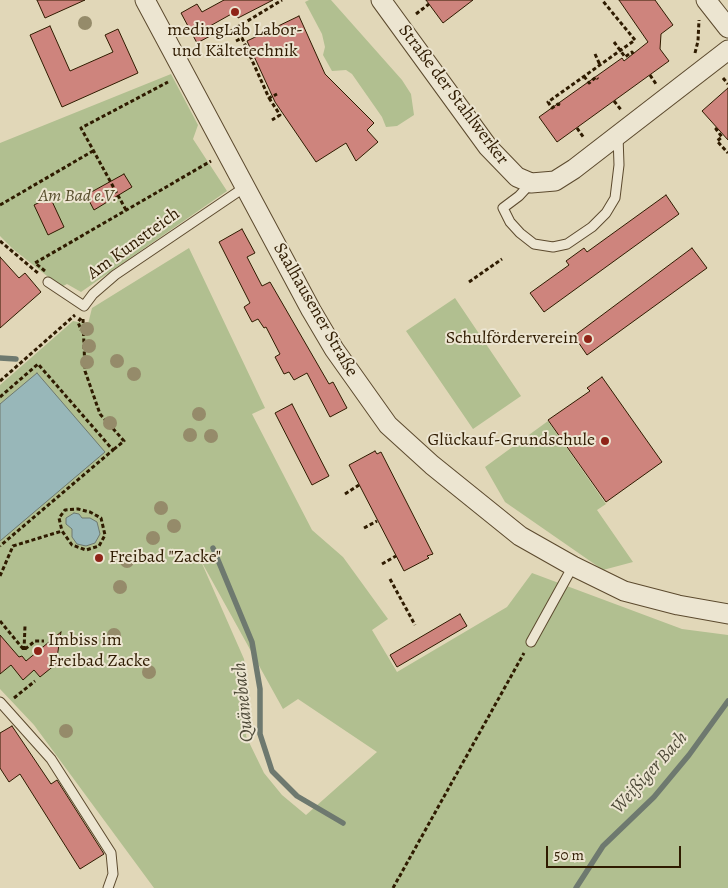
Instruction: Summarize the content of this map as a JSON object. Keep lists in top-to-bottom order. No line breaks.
{"streets":{"street":["Straße der Stahlwerker","Saalhausener Straße"],"lane":["Am Kunstteich"]},"crossings":[["Am Kunstteich","Saalhausener Straße"]],"water":["Quänebach","Weißiger Bach"],"parks":["Am Bad e.V."],"places":["medingLab Labor- und Kältetechnik","Schulförderverein","Glückauf-Grundschule","Freibad \"Zacke\"","Imbiss im Freibad Zacke"],"scale_bar":"50 m"}
